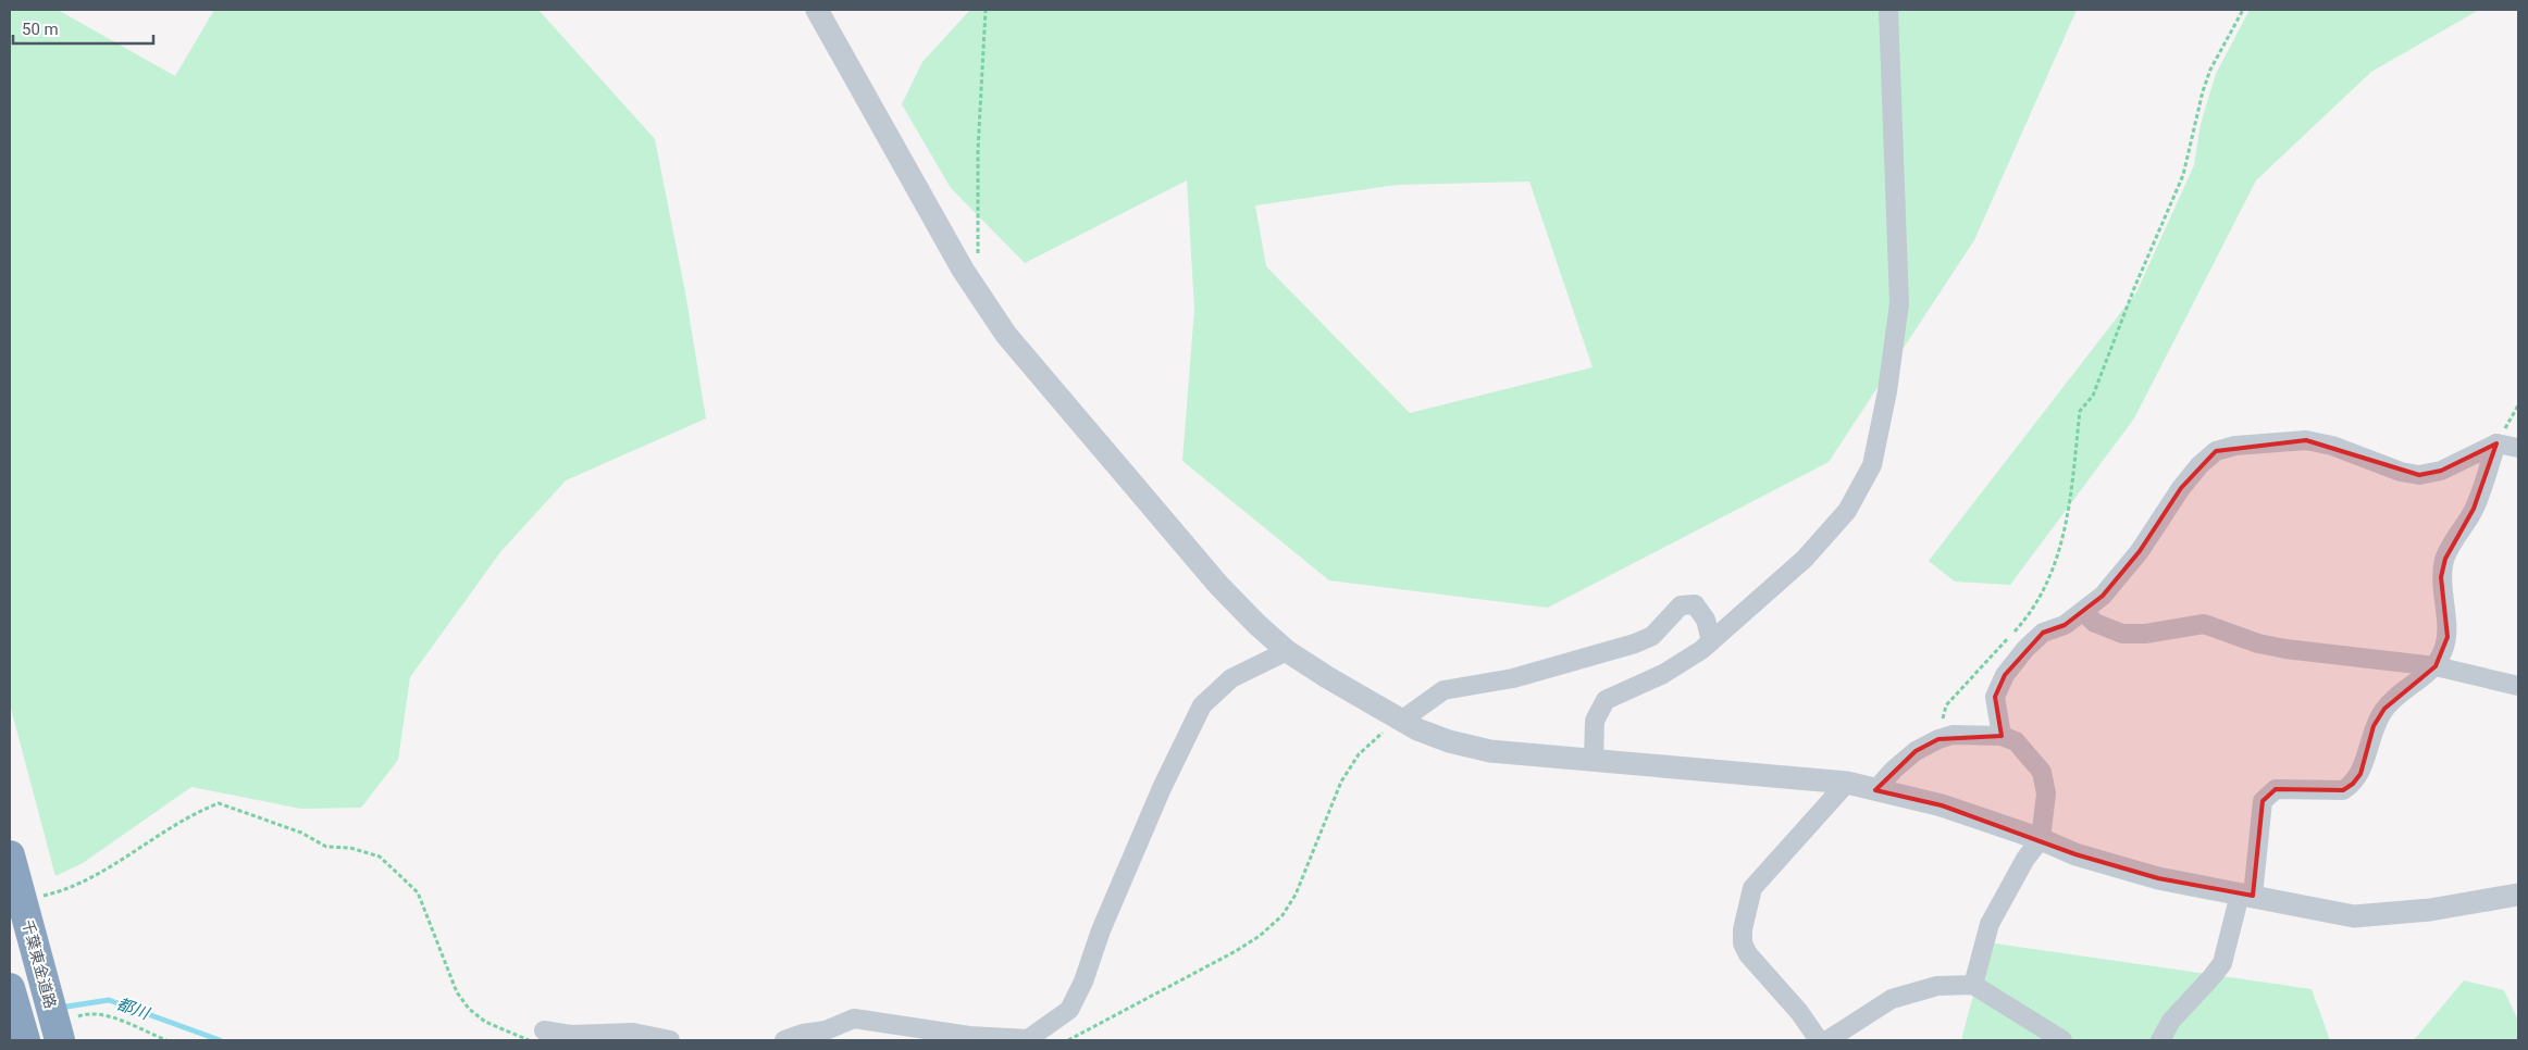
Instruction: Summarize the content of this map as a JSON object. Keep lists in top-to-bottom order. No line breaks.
{"streets":{"highway":["千葉東金道路"]},"water":["都川"],"scale_bar":"50 m"}
